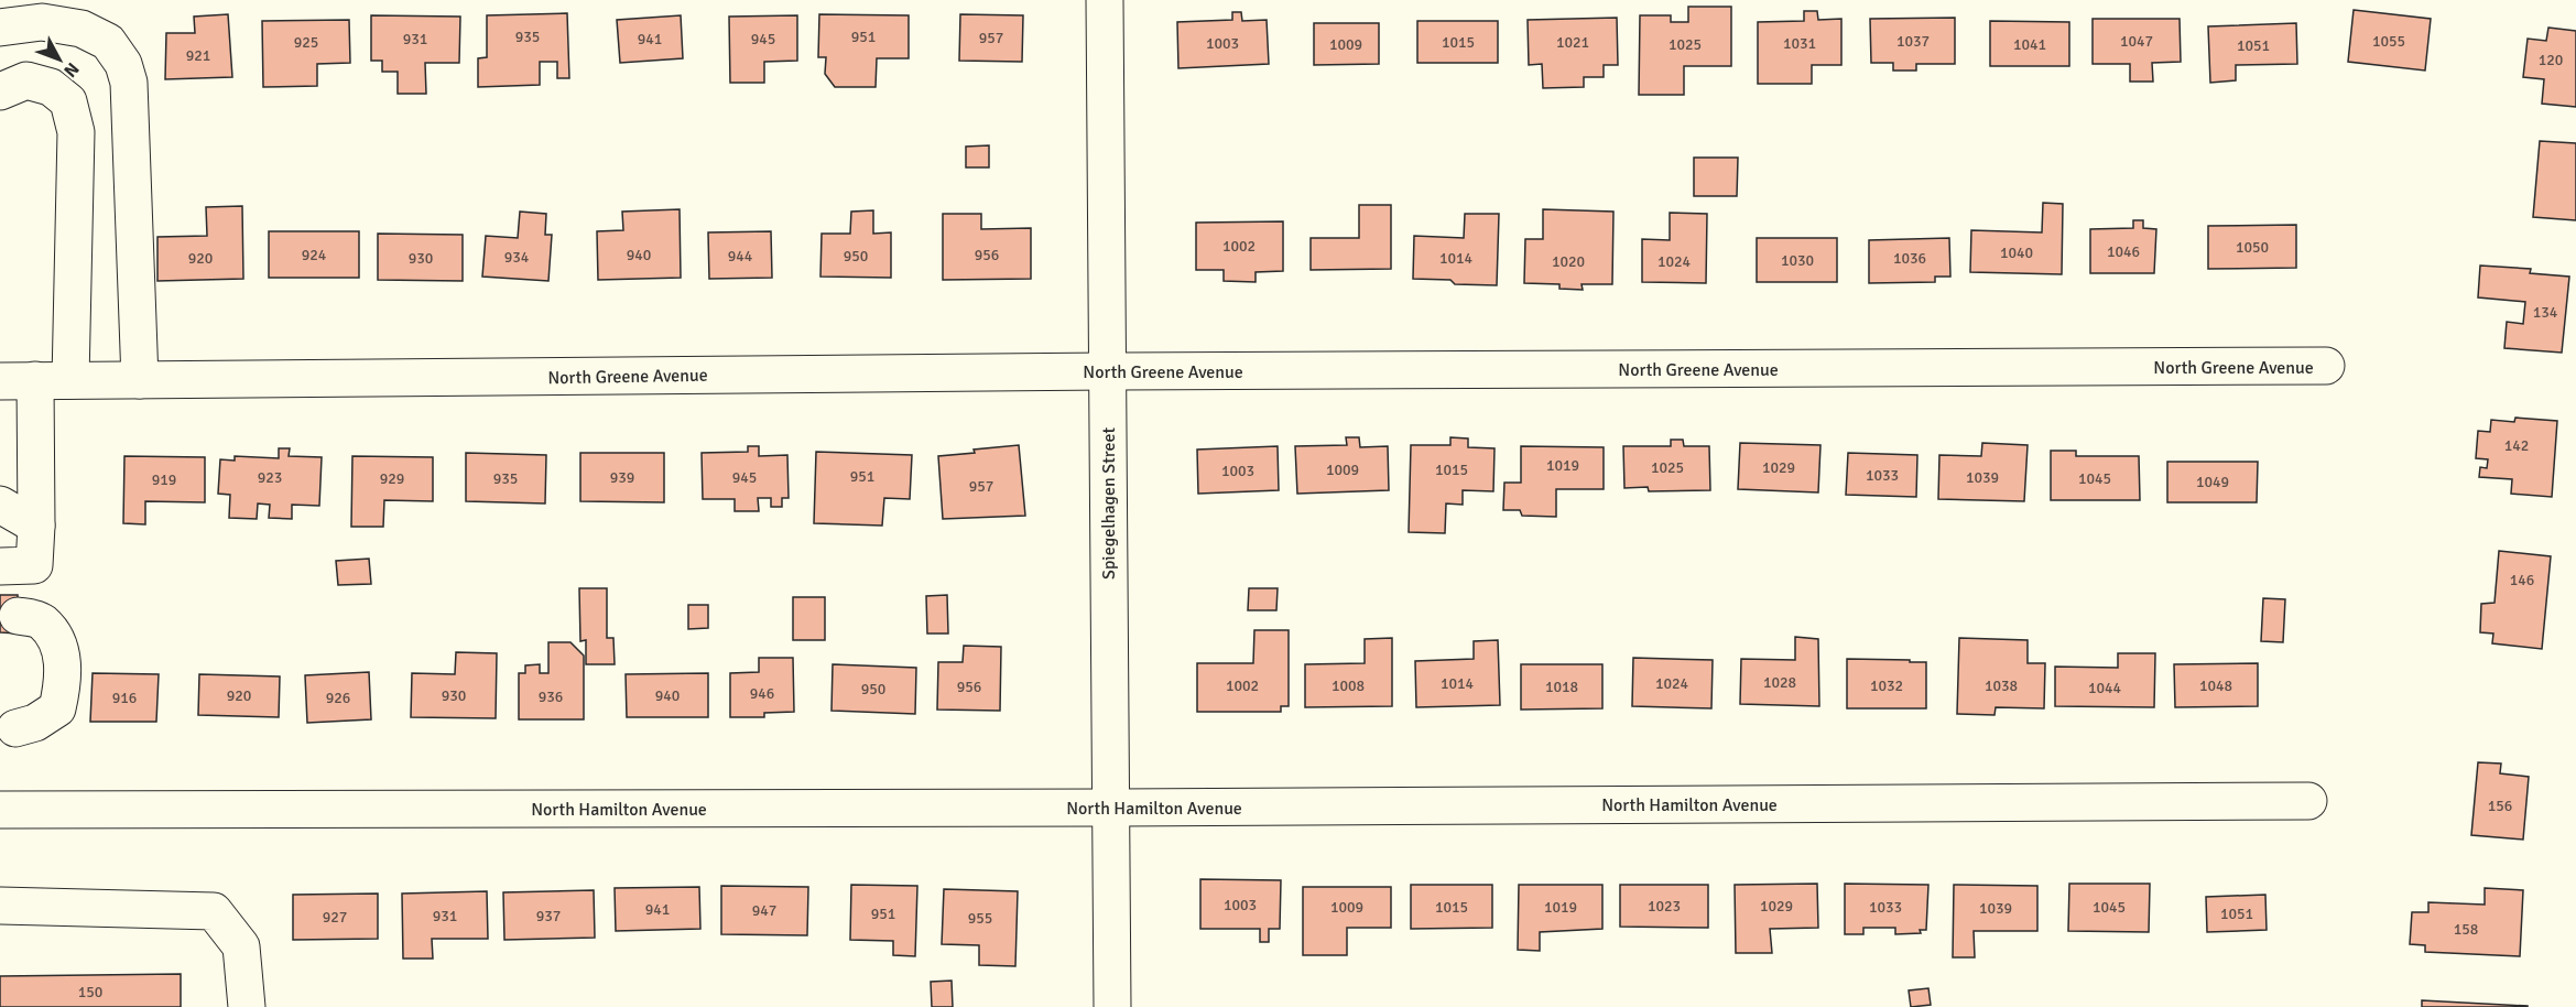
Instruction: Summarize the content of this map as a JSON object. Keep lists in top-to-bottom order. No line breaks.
{"streets":{"street":["North Greene Avenue","Spiegelhagen Street","North Hamilton Avenue"]},"crossings":[["North Greene Avenue","Spiegelhagen Street"],["Spiegelhagen Street","North Hamilton Avenue"]],"house_numbers":["935","951","957","931","941","945","1037","1047","1055","925","1015","1021","1003","1031","1009","1025","1041","1051","921","120","1002","1050","1046","1040","924","940","956","944","950","934","920","930","1014","1036","1030","1020","1024","134","142","1019","1025","1029","1009","1015","1003","1033","951","923","939","945","1039","929","935","1045","919","1049","957","146","1028","1014","1024","1002","1008","1032","1038","1048","956","1018","1044","950","946","920","930","940","936","916","926","156","1003","1023","1029","1009","1015","1019","1033","1045","1039","941","947","951","1051","931","937","927","955","158","150"],"north":"bottom right"}
